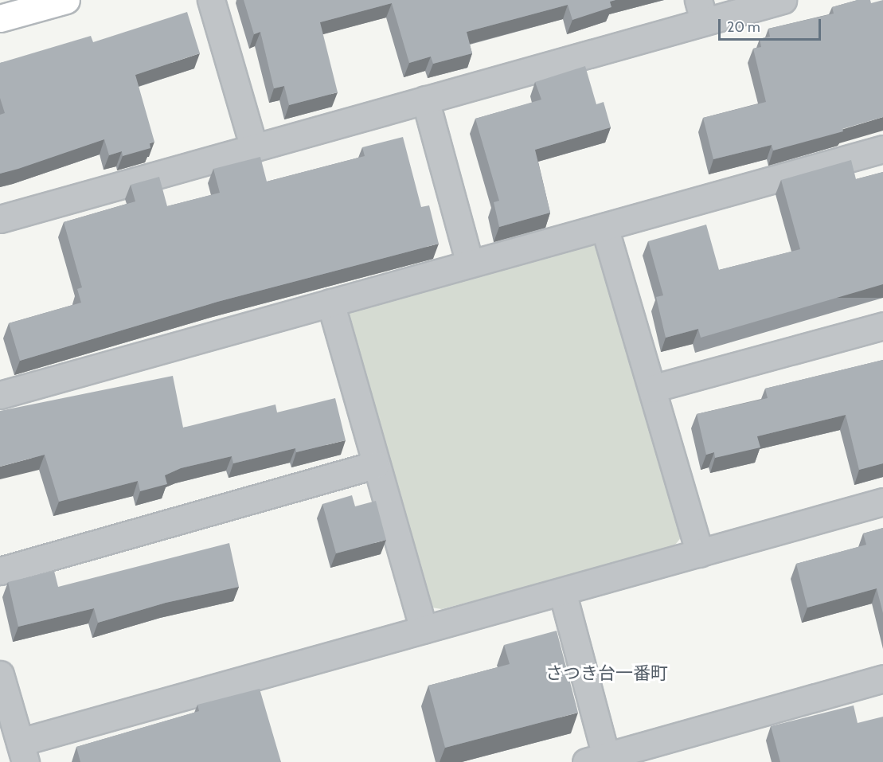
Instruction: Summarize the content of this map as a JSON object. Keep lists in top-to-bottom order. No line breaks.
{"districts":["さつき台一番町"],"scale_bar":"20 m"}
